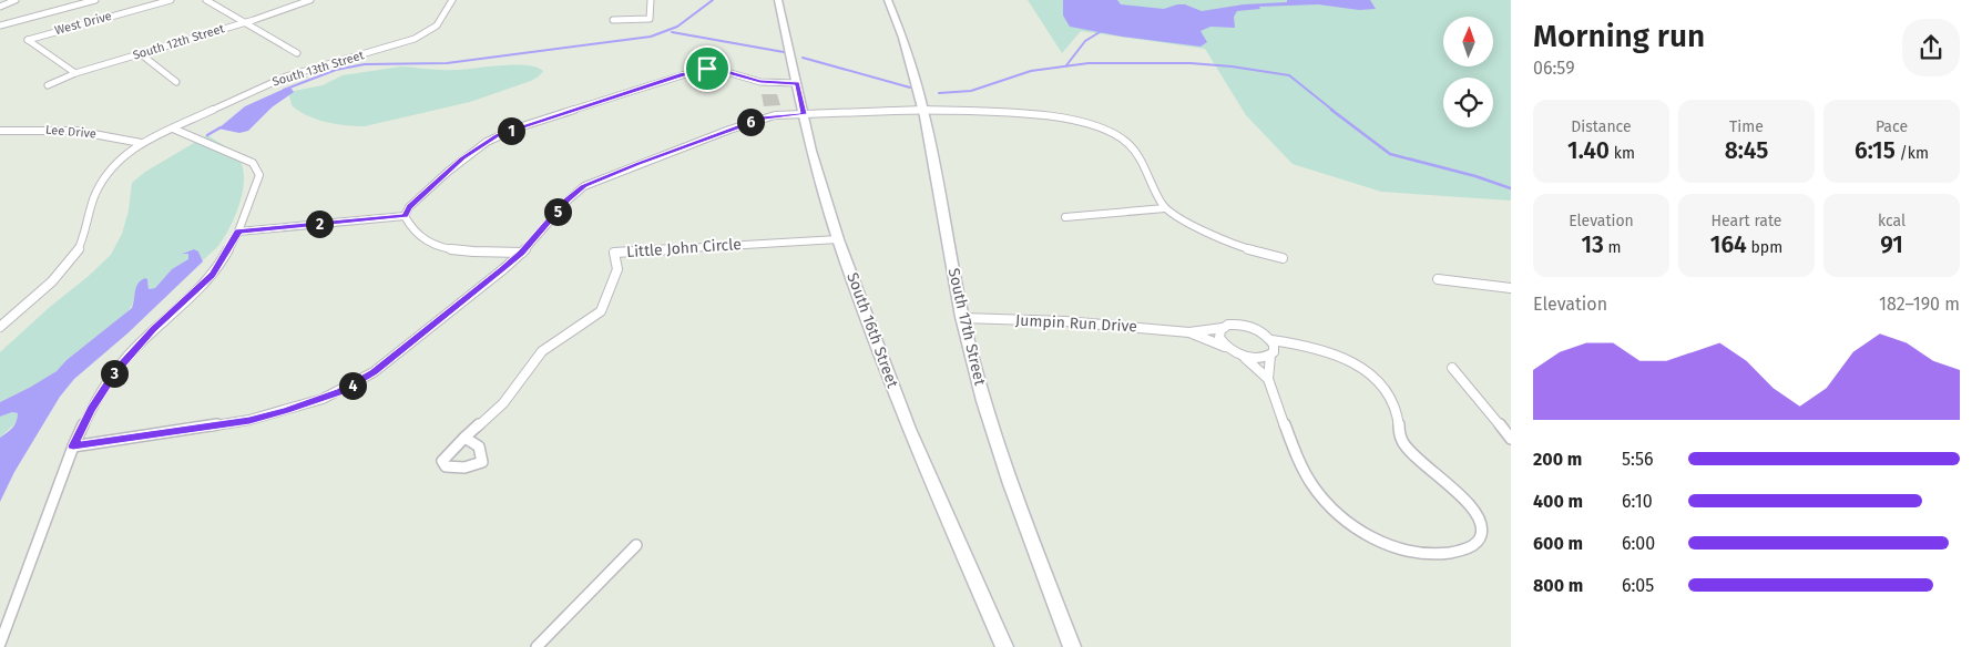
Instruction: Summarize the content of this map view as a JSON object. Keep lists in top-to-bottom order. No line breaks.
{"streets":{"main road":["South 17th Street","South 16th Street"],"street":["West Drive","South 12th Street","South 13th Street","Lee Drive","Little John Circle","Jumpin Run Drive"]},"crossings":[["West Drive","South 12th Street"],["South 13th Street","Lee Drive"],["Little John Circle","South 16th Street"],["Jumpin Run Drive","South 17th Street"]],"north":"top","page":{"heading":["Morning run","06:59"],"stats":[["Distance","1.40 km"],["Time","8:45"],["Pace","6:15 /km"],["Elevation","13 m"],["Heart rate","164 bpm"],["kcal","91"]],"pins":["6","1","5","2","3","4"],"chart":["Elevation","182–190 m"],"list":[{"name":"200 m","note":"5:56"},{"name":"400 m","note":"6:10"},{"name":"600 m","note":"6:00"},{"name":"800 m","note":"6:05"}]}}
